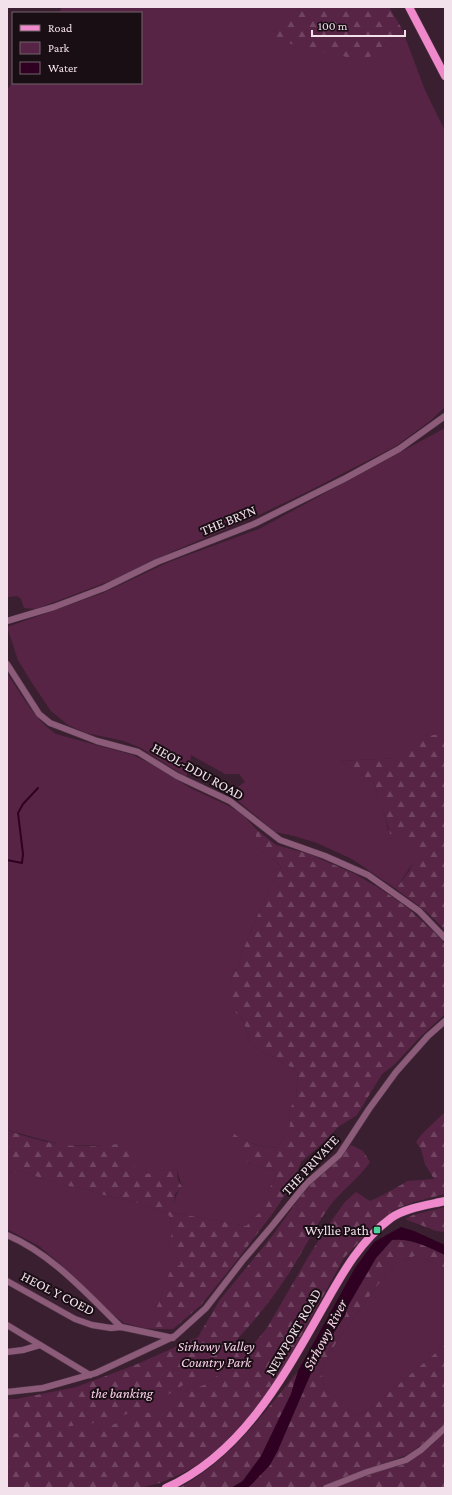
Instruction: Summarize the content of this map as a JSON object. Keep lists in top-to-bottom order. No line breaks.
{"streets":{"main road":["NEWPORT ROAD"],"street":["THE BRYN","HEOL-DDU ROAD","THE PRIVATE","HEOL Y COED"]},"crossings":[["THE PRIVATE","HEOL Y COED"]],"water":["Sirhowy River"],"parks":["Sirhowy Valley Country Park","the banking"],"places":{"transit":["Wyllie Path"]},"legend":["Road","Park","Water"],"scale_bar":"100 m"}
